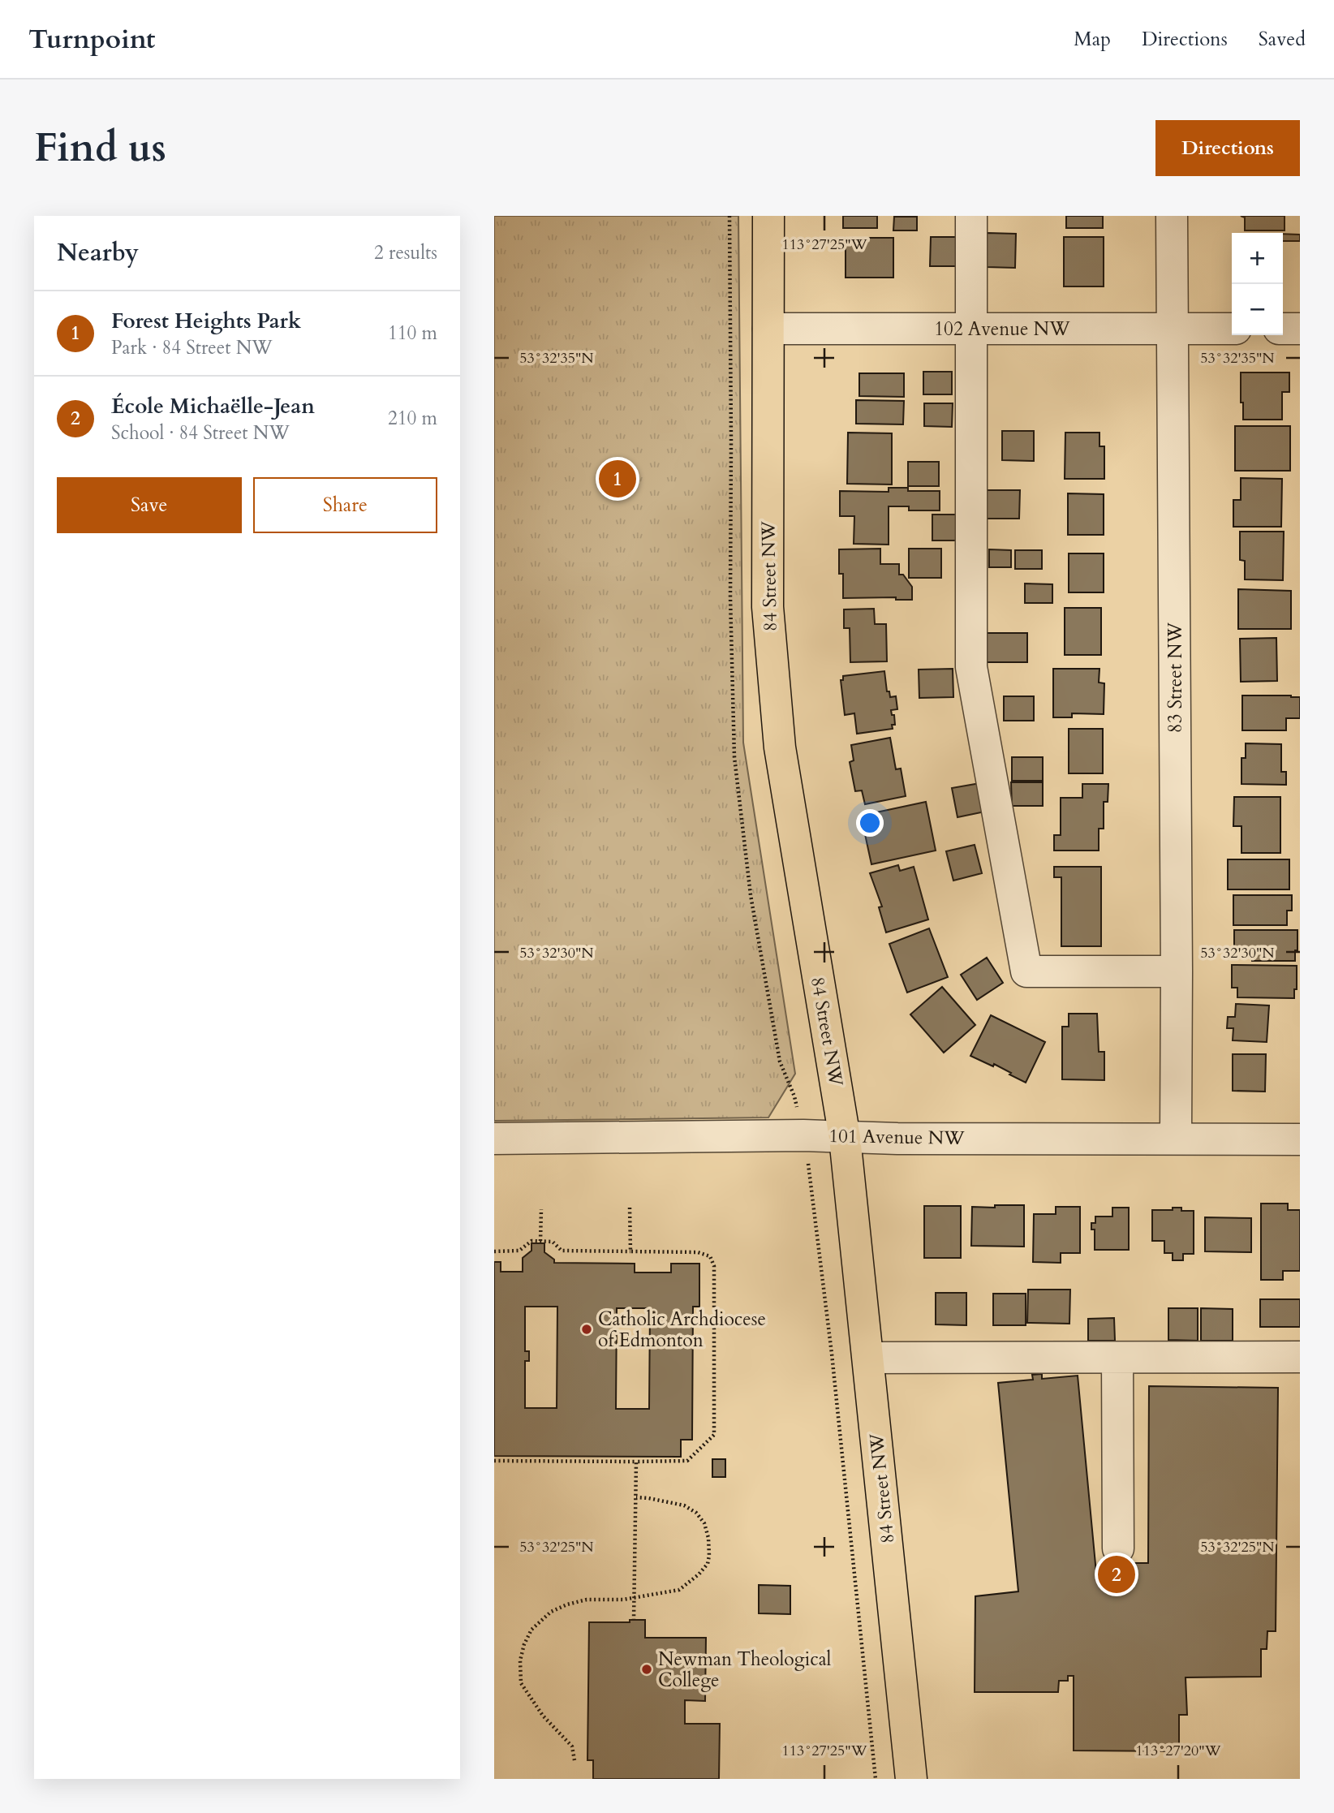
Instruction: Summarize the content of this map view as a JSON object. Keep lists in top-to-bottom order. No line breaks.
{"streets":{"main road":["84 Street NW"],"street":["102 Avenue NW","83 Street NW","101 Avenue NW"]},"crossings":[["102 Avenue NW","84 Street NW"],["102 Avenue NW","83 Street NW"],["84 Street NW","101 Avenue NW"],["83 Street NW","101 Avenue NW"]],"places":["Catholic Archdiocese of Edmonton","Newman Theological College"],"page":{"header":"Turnpoint","nav":["Map","Directions","Saved"],"buttons":["Directions",["Save","Share"]],"title":"Find us","heading":["Nearby","2 results"],"map_buttons":["+","−"],"list":[{"mark":"1","name":"Forest Heights Park","note":"Park · 84 Street NW","value":"110 m"},{"mark":"2","name":"École Michaëlle-Jean","note":"School · 84 Street NW","value":"210 m"}],"pins":["1","2"]},"coordinates":["113°27'25\"W","53°32'35\"N","53°32'30\"N","53°32'25\"N","113°27'20\"W"]}
